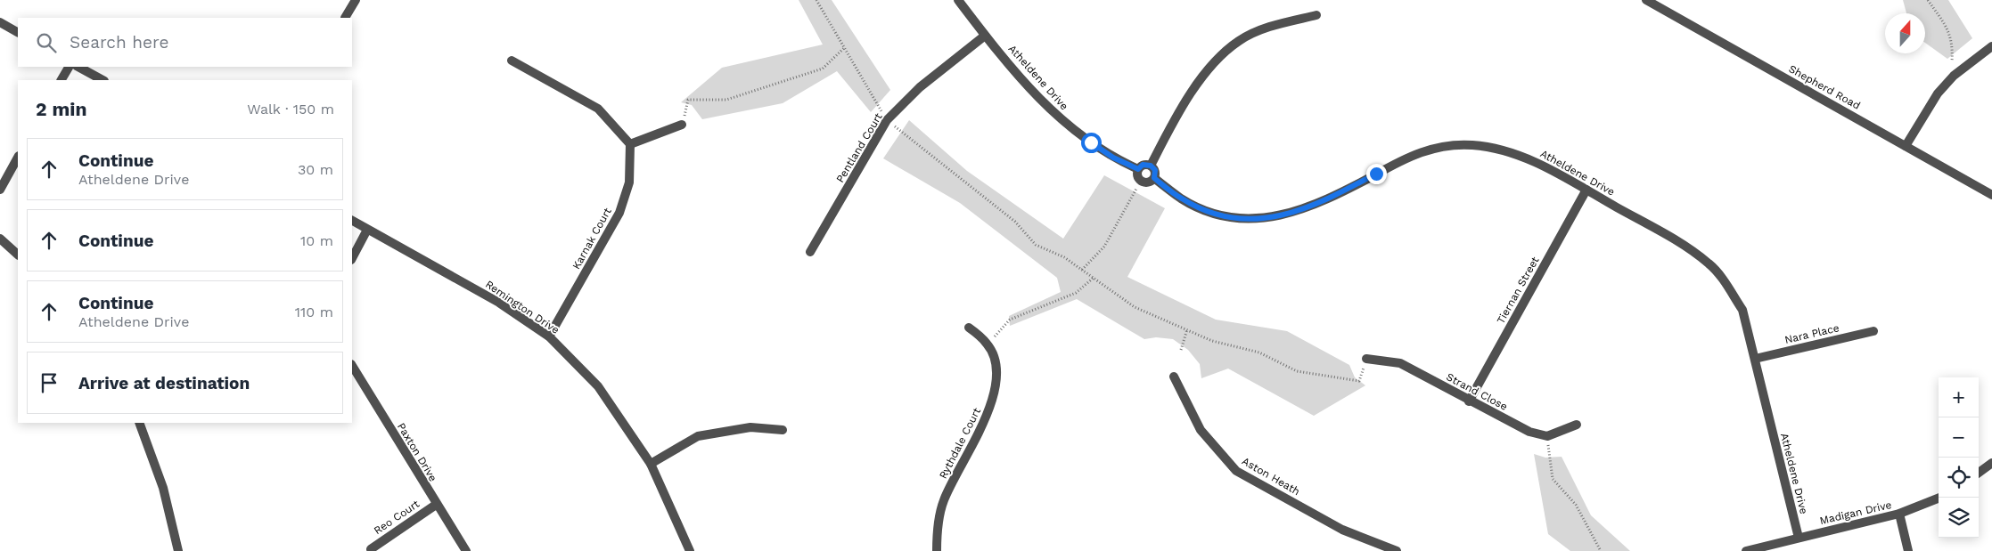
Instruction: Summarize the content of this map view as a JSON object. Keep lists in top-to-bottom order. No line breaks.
{"streets":{"street":["Atheldene Drive","Shepherd Road","Pentland Court","Karnak Court","Tiernan Street","Remington Drive","Nara Place","Strand Close","Rythdale Court","Paxton Drive","Aston Heath","Madigan Drive","Reo Court"]},"crossings":[["Atheldene Drive","Pentland Court"],["Atheldene Drive","Tiernan Street"],["Atheldene Drive","Nara Place"],["Atheldene Drive","Madigan Drive"],["Karnak Court","Remington Drive"],["Tiernan Street","Strand Close"],["Paxton Drive","Reo Court"]],"north":"top","page":{"search":"Search here","heading":["2 min","Walk · 150 m"],"list":[["Continue","Atheldene Drive","30 m"],["Continue","10 m"],["Continue","Atheldene Drive","110 m"],"Arrive at destination"],"map_buttons":["+","−"]}}
